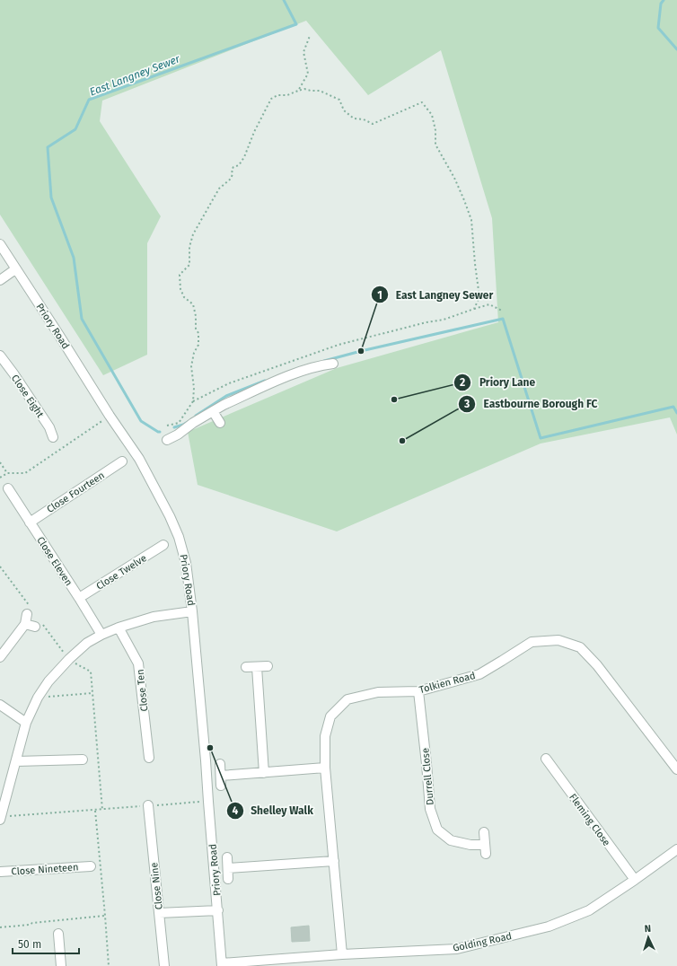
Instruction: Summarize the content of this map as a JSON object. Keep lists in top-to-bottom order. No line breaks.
{"streets":{"street":["Priory Road","Close Eight","Close Fourteen","Close Eleven","Close Twelve","Tolkien Road","Close Ten","Durrell Close","Fleming Close","Close Nineteen","Close Nine","Golding Road"]},"crossings":[["Priory Road","Golding Road"],["Close Fourteen","Close Eleven"],["Close Eleven","Close Twelve"],["Tolkien Road","Durrell Close"],["Tolkien Road","Golding Road"],["Fleming Close","Golding Road"]],"water":["East Langney Sewer"],"places":["East Langney Sewer","Priory Lane","Eastbourne Borough FC","Shelley Walk"],"scale_bar":"50 m","north":"top"}
